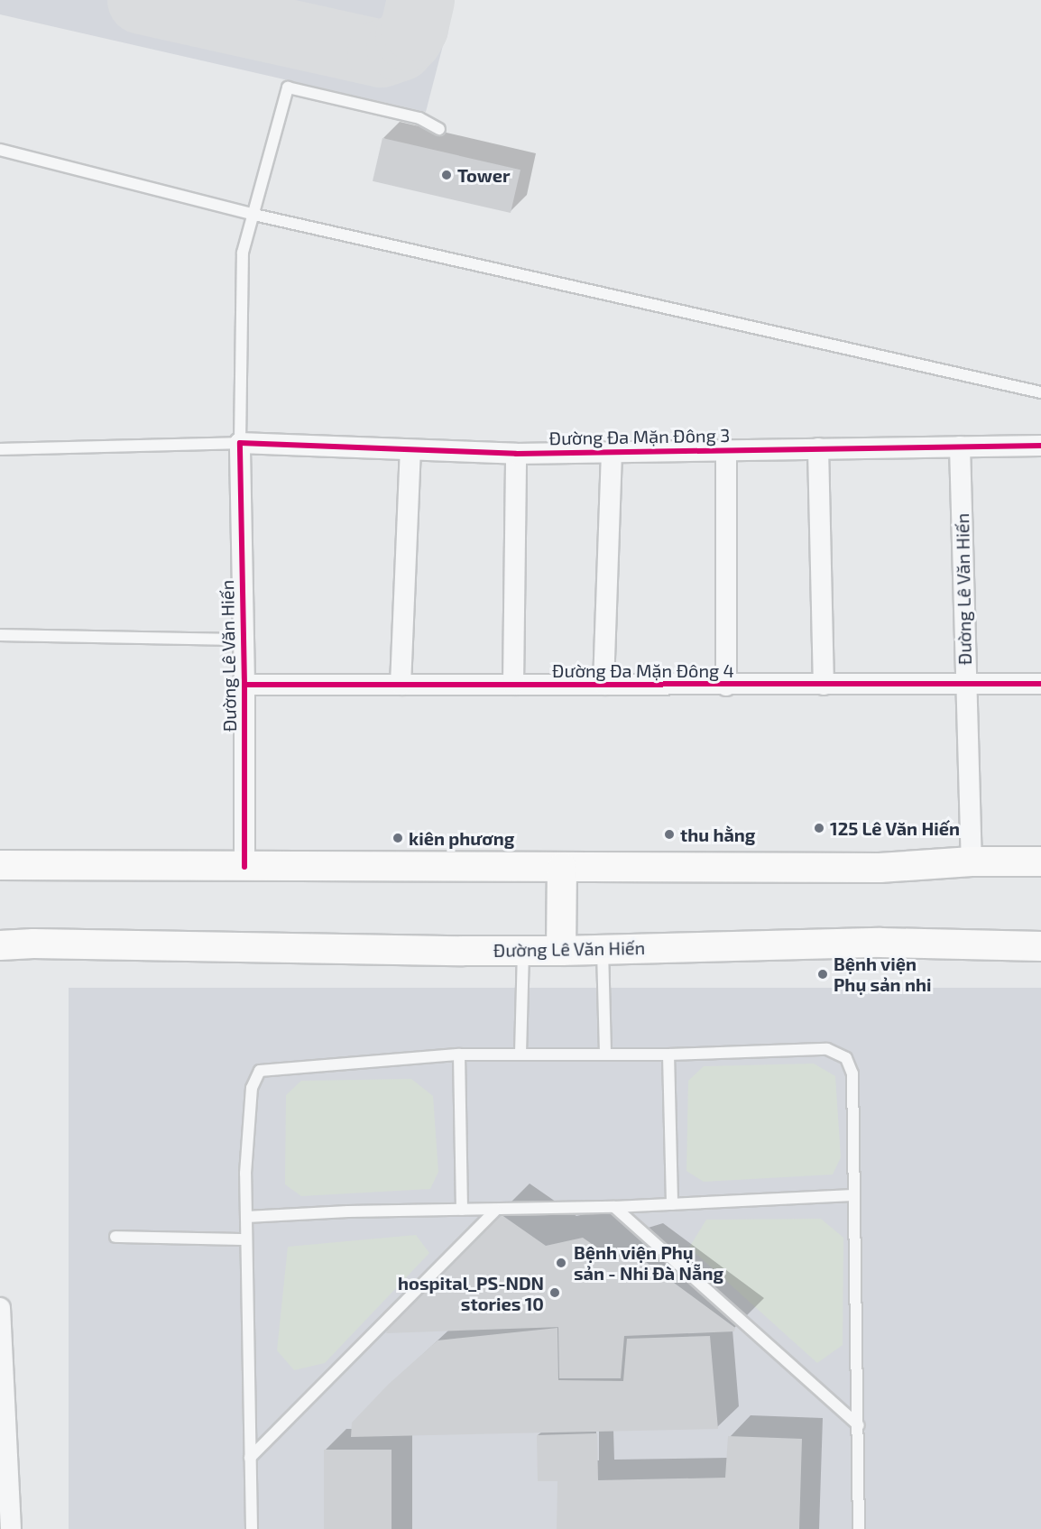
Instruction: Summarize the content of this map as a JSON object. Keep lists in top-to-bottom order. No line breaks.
{"streets":{"main road":["Đường Lê Văn Hiến"],"street":["Đường Đa Mặn Đông 3","Đường Đa Mặn Đông 4"]},"crossings":[["Đường Đa Mặn Đông 3","Đường Lê Văn Hiến"],["Đường Lê Văn Hiến","Đường Đa Mặn Đông 4"]],"places":["Tower","125 Lê Văn Hiến","thu hằng","kiên phương","Bệnh viện Phụ sản nhi","Bệnh viện Phụ sản - Nhi Đà Nẵng","hospital_PS-NDN stories 10"]}
